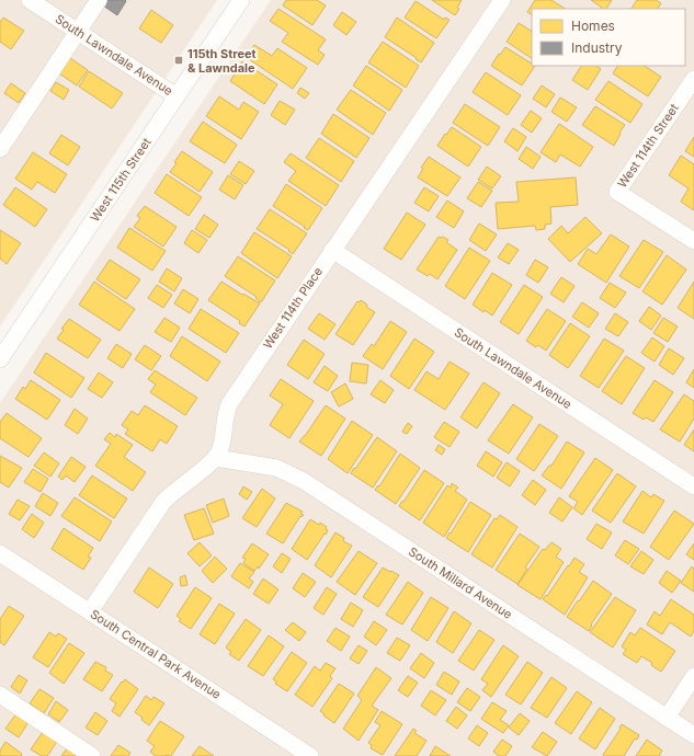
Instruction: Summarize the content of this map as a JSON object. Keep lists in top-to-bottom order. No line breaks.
{"streets":{"street":["South Lawndale Avenue","West 114th Street","West 115th Street","West 114th Place","South Millard Avenue","South Central Park Avenue"]},"crossings":[["South Lawndale Avenue","West 115th Street"],["South Lawndale Avenue","West 114th Place"],["West 114th Place","South Millard Avenue"]],"places":{"transit":["115th Street & Lawndale"]},"legend":["Homes","Industry"]}
